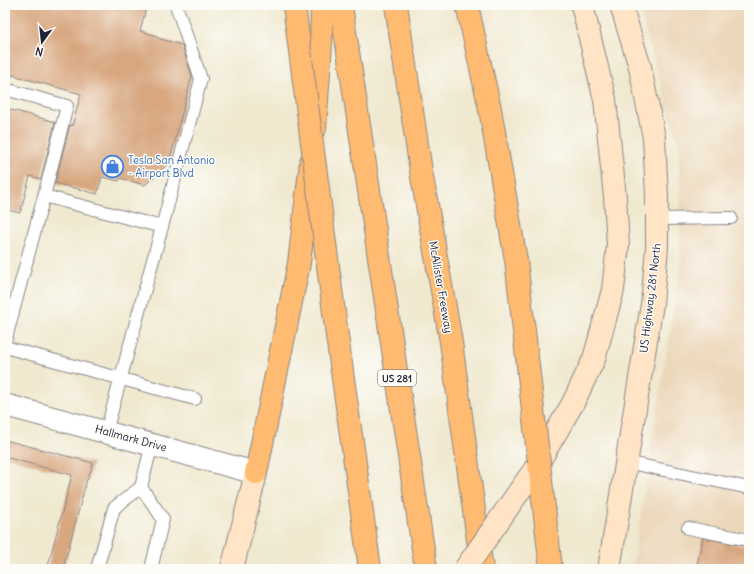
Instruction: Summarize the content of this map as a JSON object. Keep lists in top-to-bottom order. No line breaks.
{"streets":{"highway":["McAllister Freeway","US 281"],"main road":["US Highway 281 North"],"street":["Hallmark Drive"]},"places":{"shop":["Tesla San Antonio - Airport Blvd"]},"north":"bottom"}
